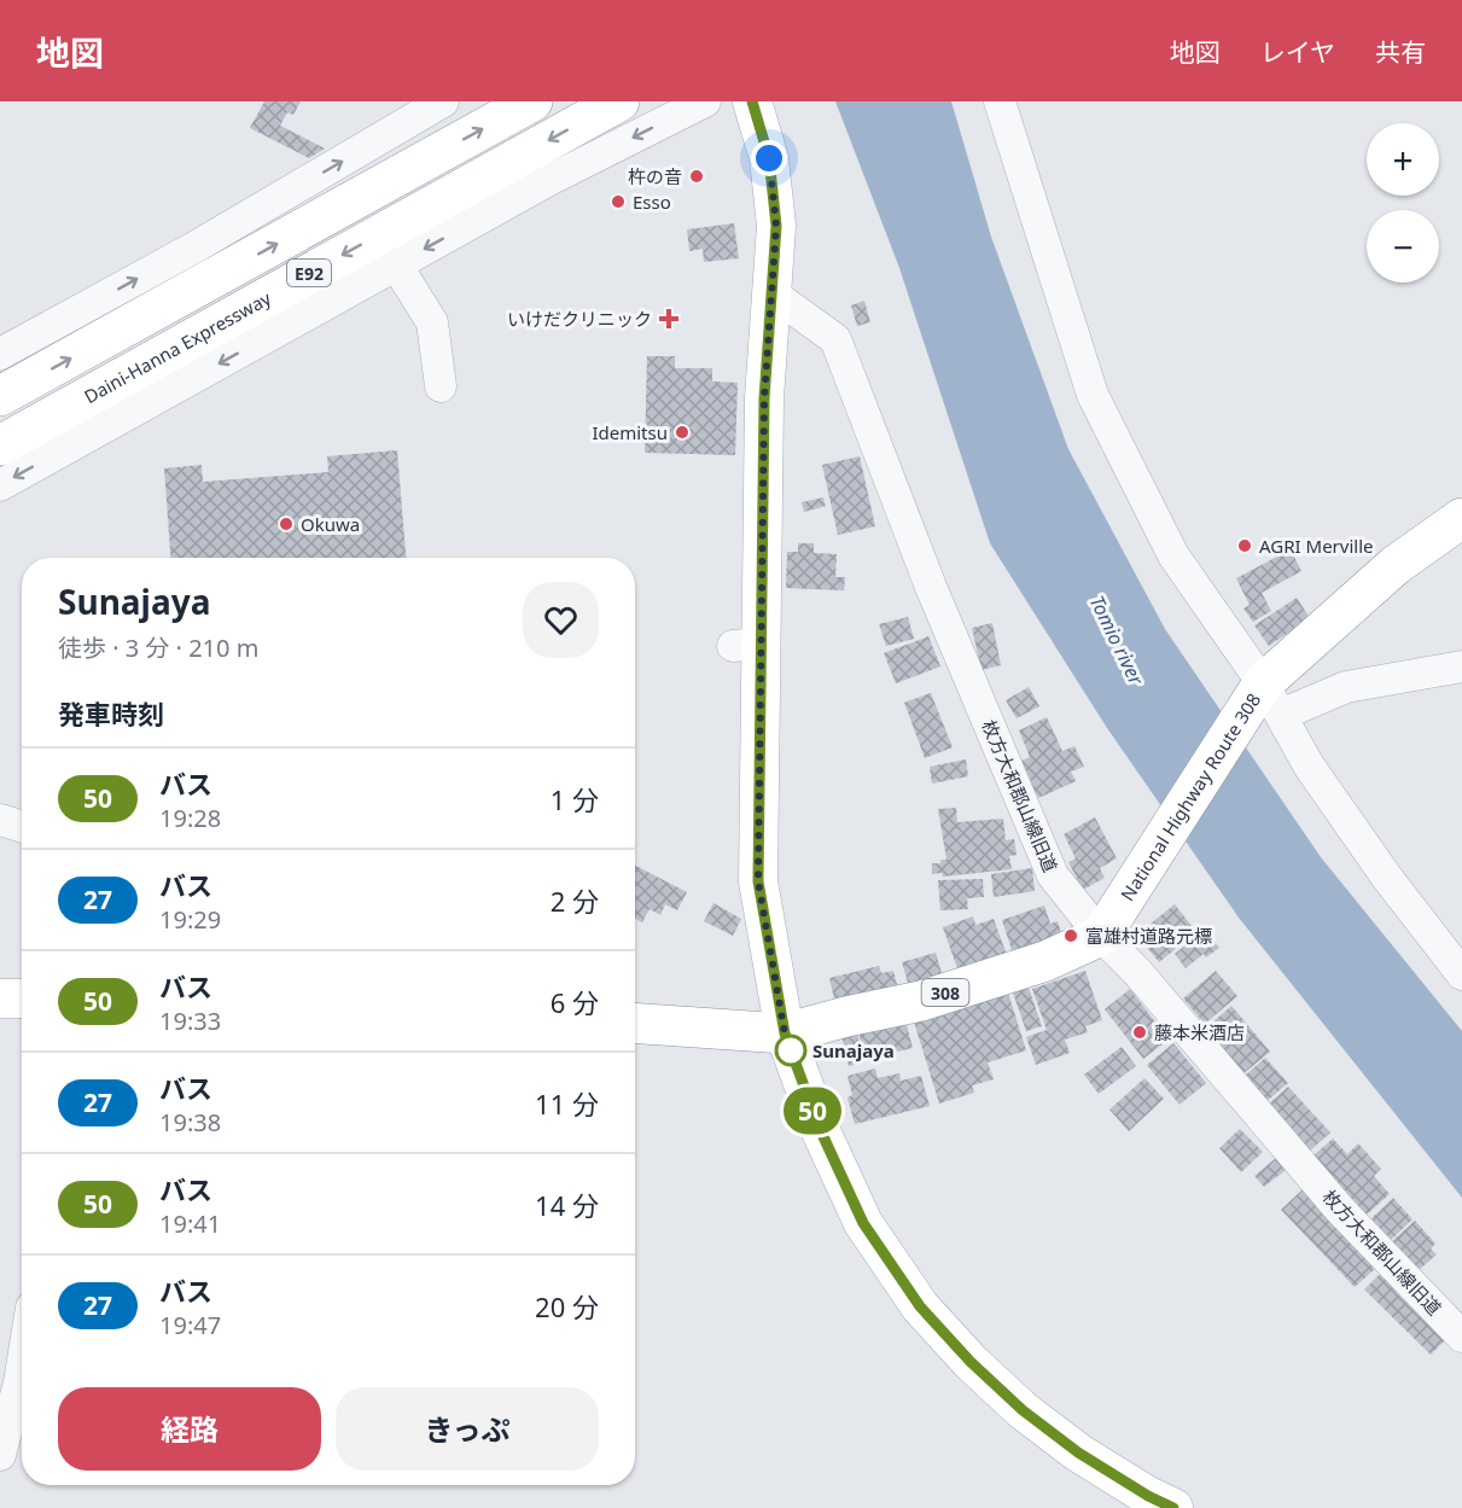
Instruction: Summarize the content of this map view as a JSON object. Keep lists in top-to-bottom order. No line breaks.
{"streets":{"highway":["E92","Daini-Hanna Expressway","National Highway Route 308","308"],"street":["枚方大和郡山線旧道"]},"crossings":[["枚方大和郡山線旧道","National Highway Route 308"],["枚方大和郡山線旧道","308"],["National Highway Route 308","308"]],"water":["Tomio river"],"places":{"other":["杵の音","Esso","Idemitsu","Okuwa","AGRI Merville","富雄村道路元標","藤本米酒店","Sunajaya"],"health":["いけだクリニック"]},"lines":["bus line 50"],"page":{"header":"地図","nav":["地図","レイヤ","共有"],"on_map":"50","map_buttons":["+","−"],"heading":[["Sunajaya","徒歩 · 3 分 · 210 m"],"発車時刻"],"list":[{"mark":"50","name":"バス","note":"19:28","value":"1 分"},{"mark":"27","name":"バス","note":"19:29","value":"2 分"},{"mark":"50","name":"バス","note":"19:33","value":"6 分"},{"mark":"27","name":"バス","note":"19:38","value":"11 分"},{"mark":"50","name":"バス","note":"19:41","value":"14 分"},{"mark":"27","name":"バス","note":"19:47","value":"20 分"}],"buttons":["経路","きっぷ"]}}
